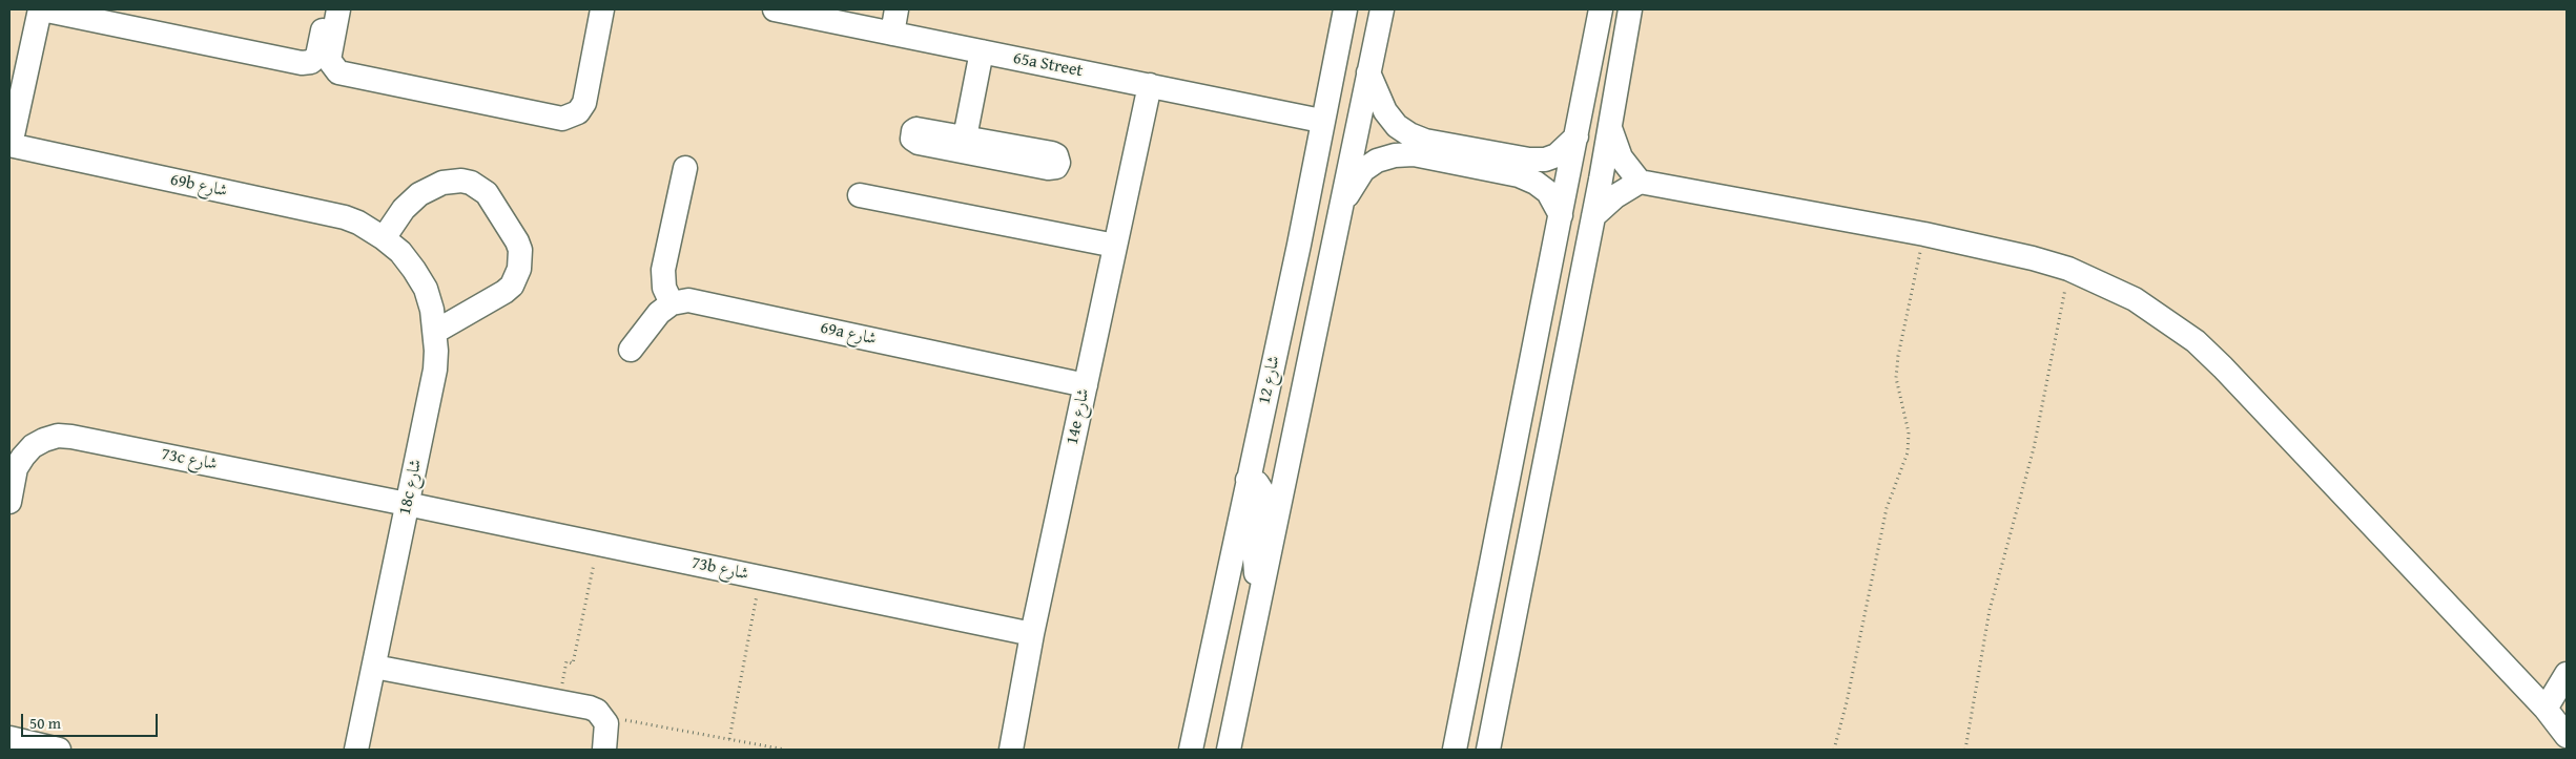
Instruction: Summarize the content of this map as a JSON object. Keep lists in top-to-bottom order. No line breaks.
{"streets":{"street":["65a Street","69b شارع","69a شارع","شارع 12","14e شارع","73c شارع","18c شارع","73b شارع"]},"crossings":[["65a Street","شارع 12"],["65a Street","14e شارع"],["69b شارع","18c شارع"],["69a شارع","14e شارع"],["14e شارع","73b شارع"],["73c شارع","18c شارع"],["73c شارع","73b شارع"],["18c شارع","73b شارع"]],"scale_bar":"50 m"}
